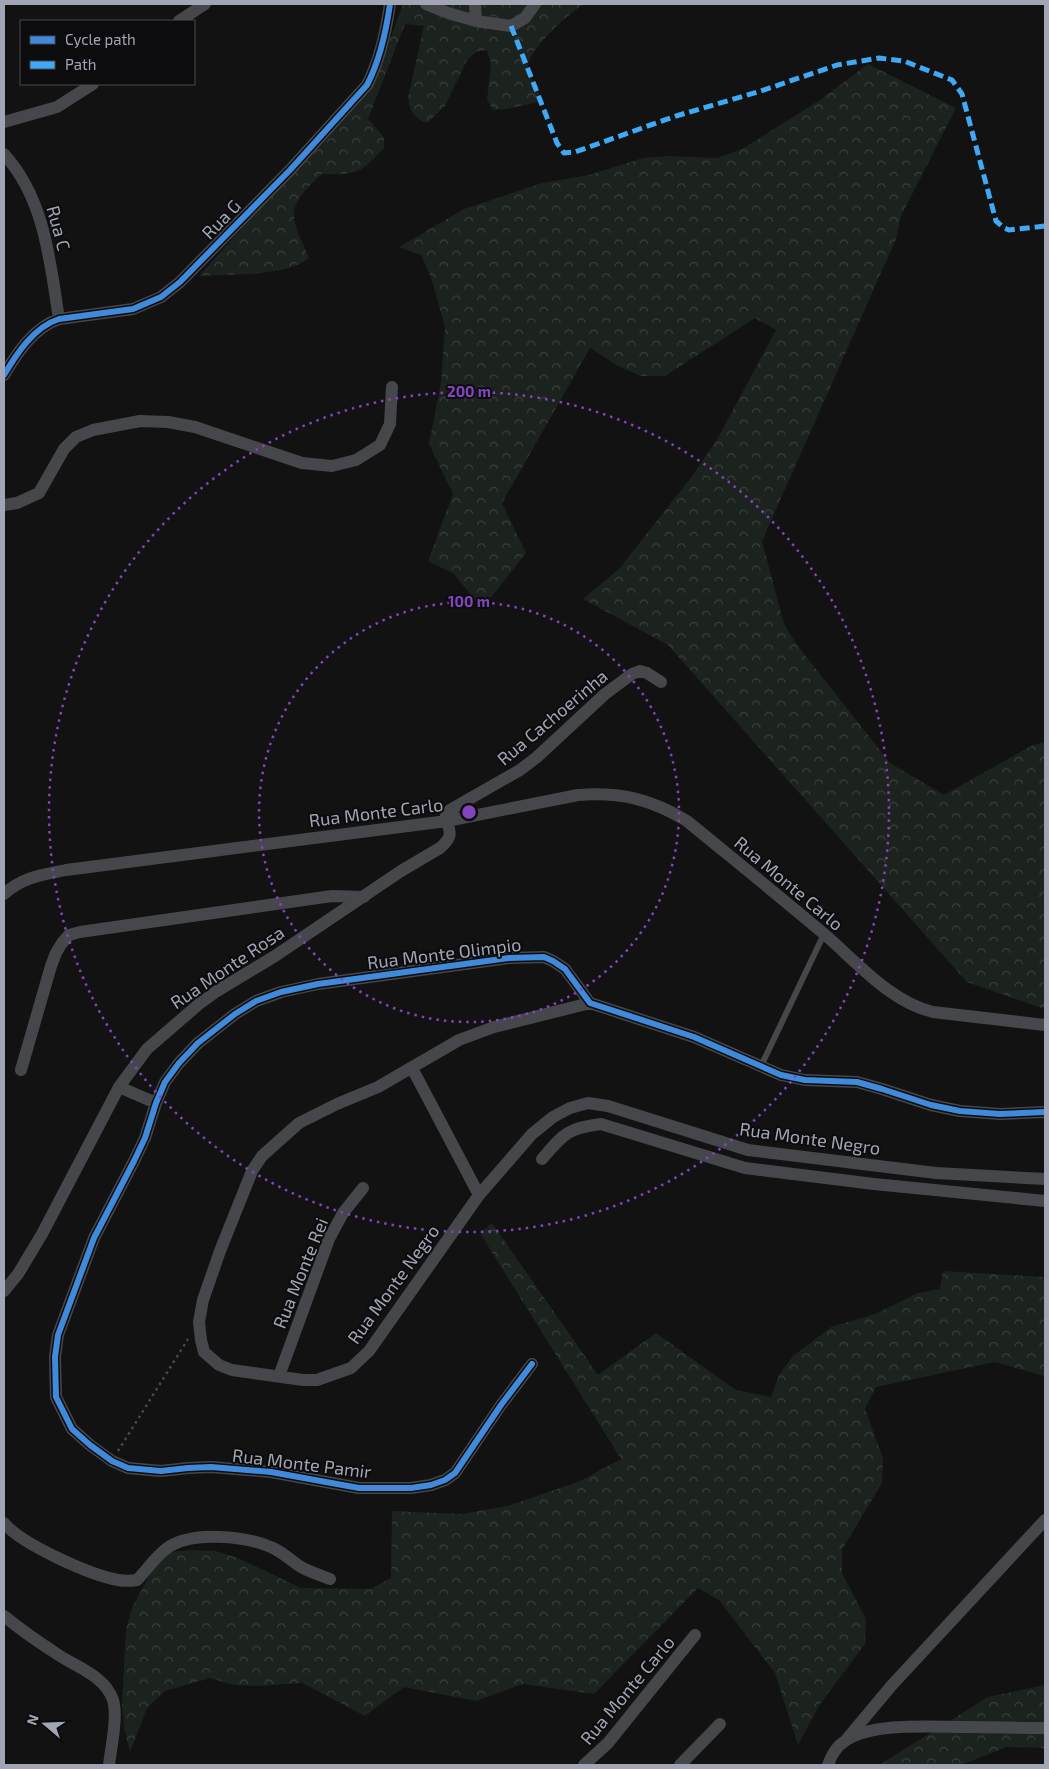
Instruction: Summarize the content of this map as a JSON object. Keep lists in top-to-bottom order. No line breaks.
{"streets":{"street":["Rua G","Rua C","Rua Cachoerinha","Rua Monte Carlo","Rua Monte Olimpio","Rua Monte Rosa","Rua Monte Negro","Rua Monte Rei","Rua Monte Pamir"]},"crossings":[["Rua G","Rua C"],["Rua Cachoerinha","Rua Monte Carlo"],["Rua Cachoerinha","Rua Monte Rosa"],["Rua Monte Carlo","Rua Monte Rosa"],["Rua Monte Olimpio","Rua Monte Negro"],["Rua Monte Olimpio","Rua Monte Pamir"],["Rua Monte Negro","Rua Monte Rei"]],"legend":["Cycle path","Path"],"north":"left","rings":["200 m","100 m"]}
